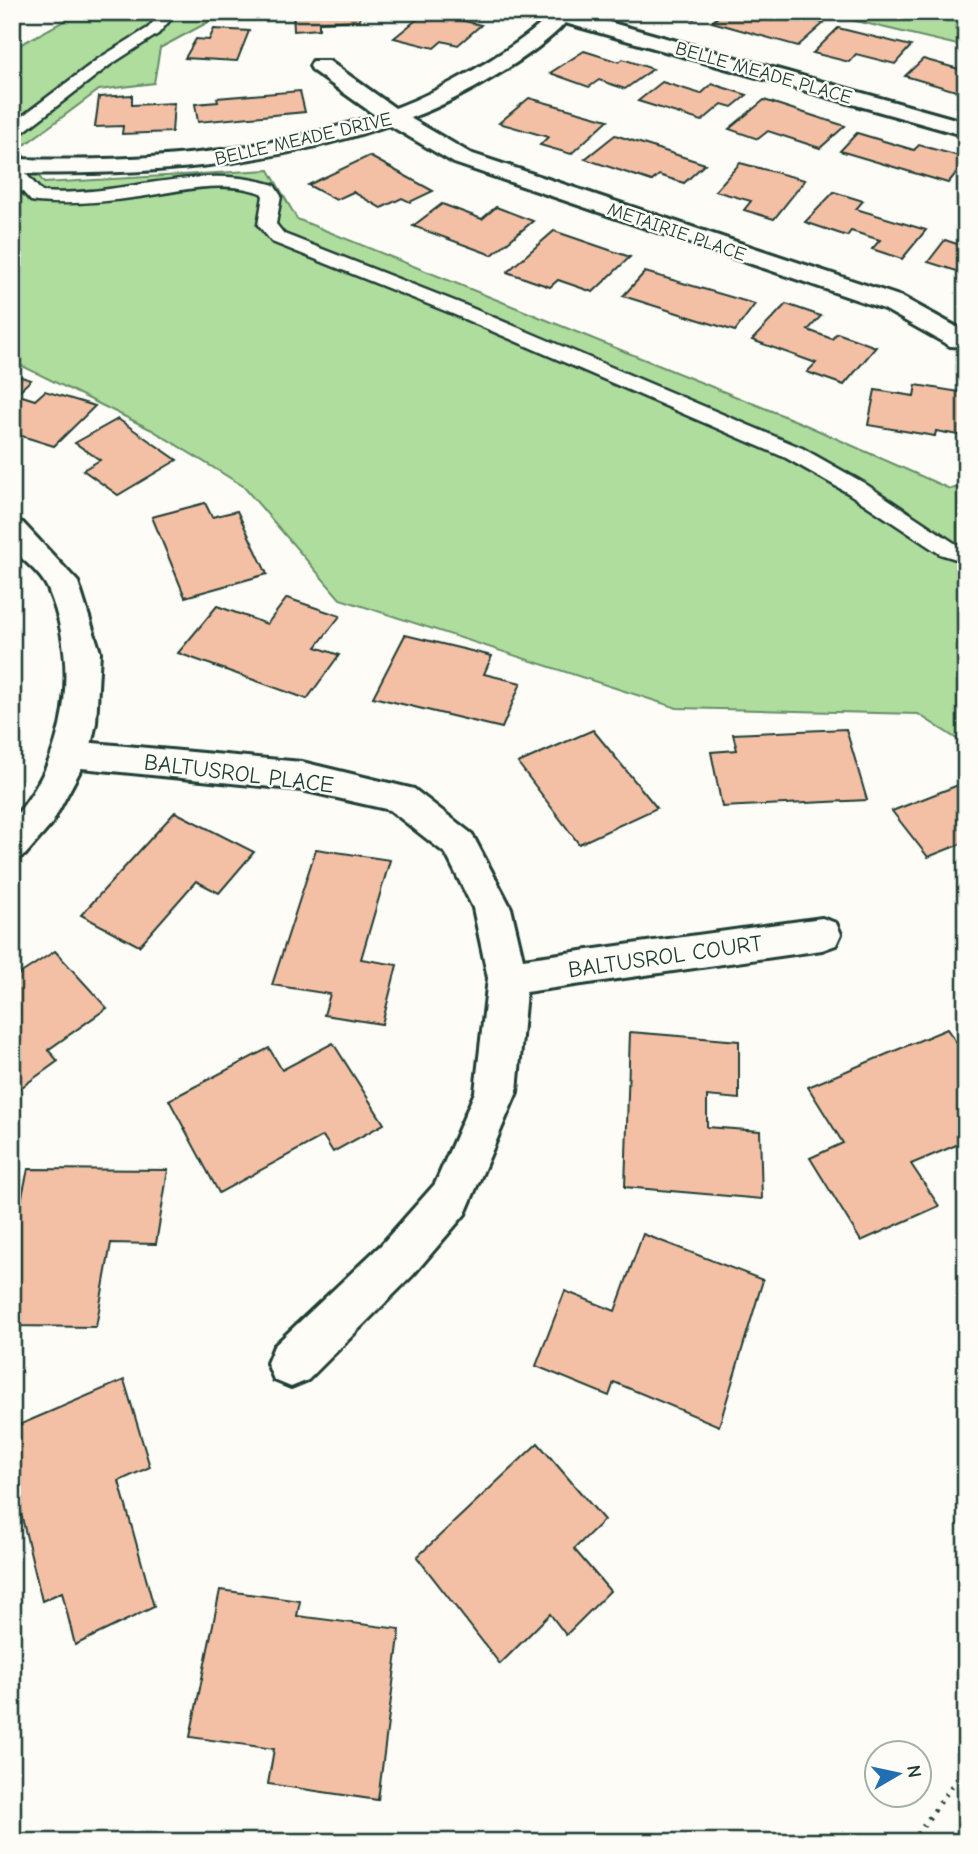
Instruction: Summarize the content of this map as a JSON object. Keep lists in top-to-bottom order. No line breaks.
{"streets":{"street":["BELLE MEADE PLACE","BELLE MEADE DRIVE","METAIRIE PLACE","BALTUSROL PLACE","BALTUSROL COURT"]},"crossings":[["BELLE MEADE PLACE","BELLE MEADE DRIVE"],["BELLE MEADE DRIVE","METAIRIE PLACE"],["BALTUSROL PLACE","BALTUSROL COURT"]],"north":"right"}
